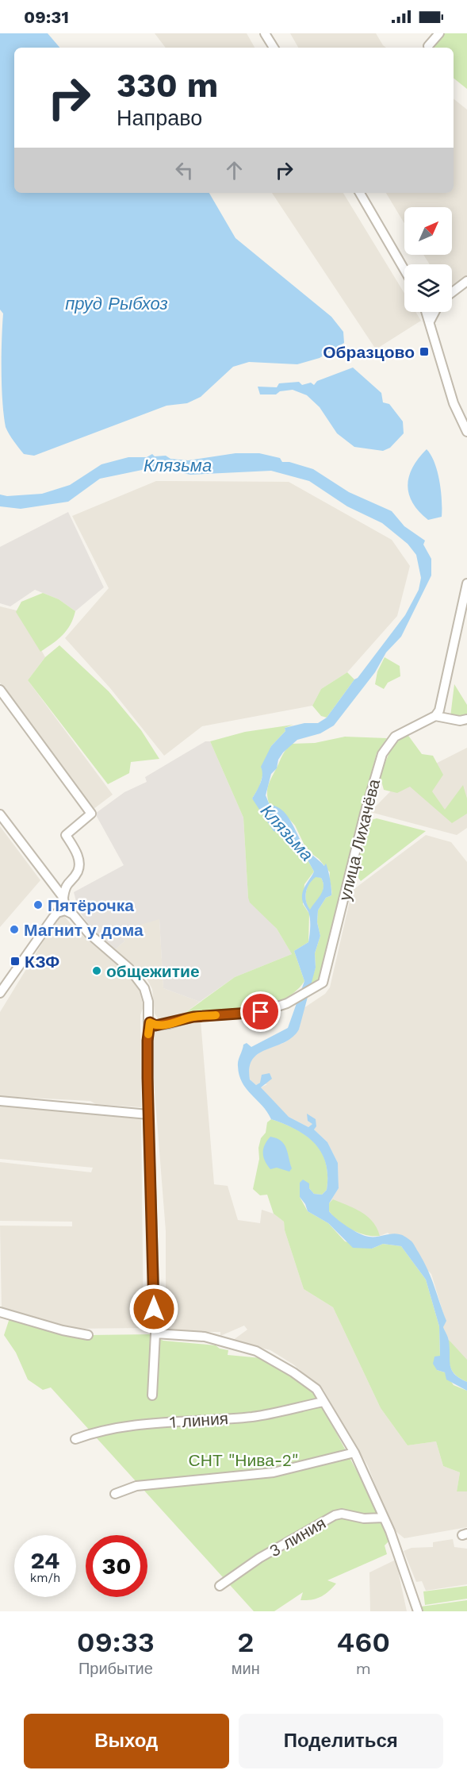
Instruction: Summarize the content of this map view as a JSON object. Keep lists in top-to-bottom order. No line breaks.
{"streets":{"street":["улица Лихачёва","1 линия","3 линия"]},"water":["пруд Рыбхоз","Клязьма"],"parks":["СНТ \"Нива-2\""],"places":{"transit":["Образцово","КЗФ"],"other":["Пятёрочка","Магнит у дома","общежитие"]},"north":"top right","page":{"status":"09:31","turn":["330 m","Направо"],"speed":"24 km/h","limit":"30","eta":["09:33","Прибытие","2","мин","460","m"],"buttons":["Выход","Поделиться"]}}
